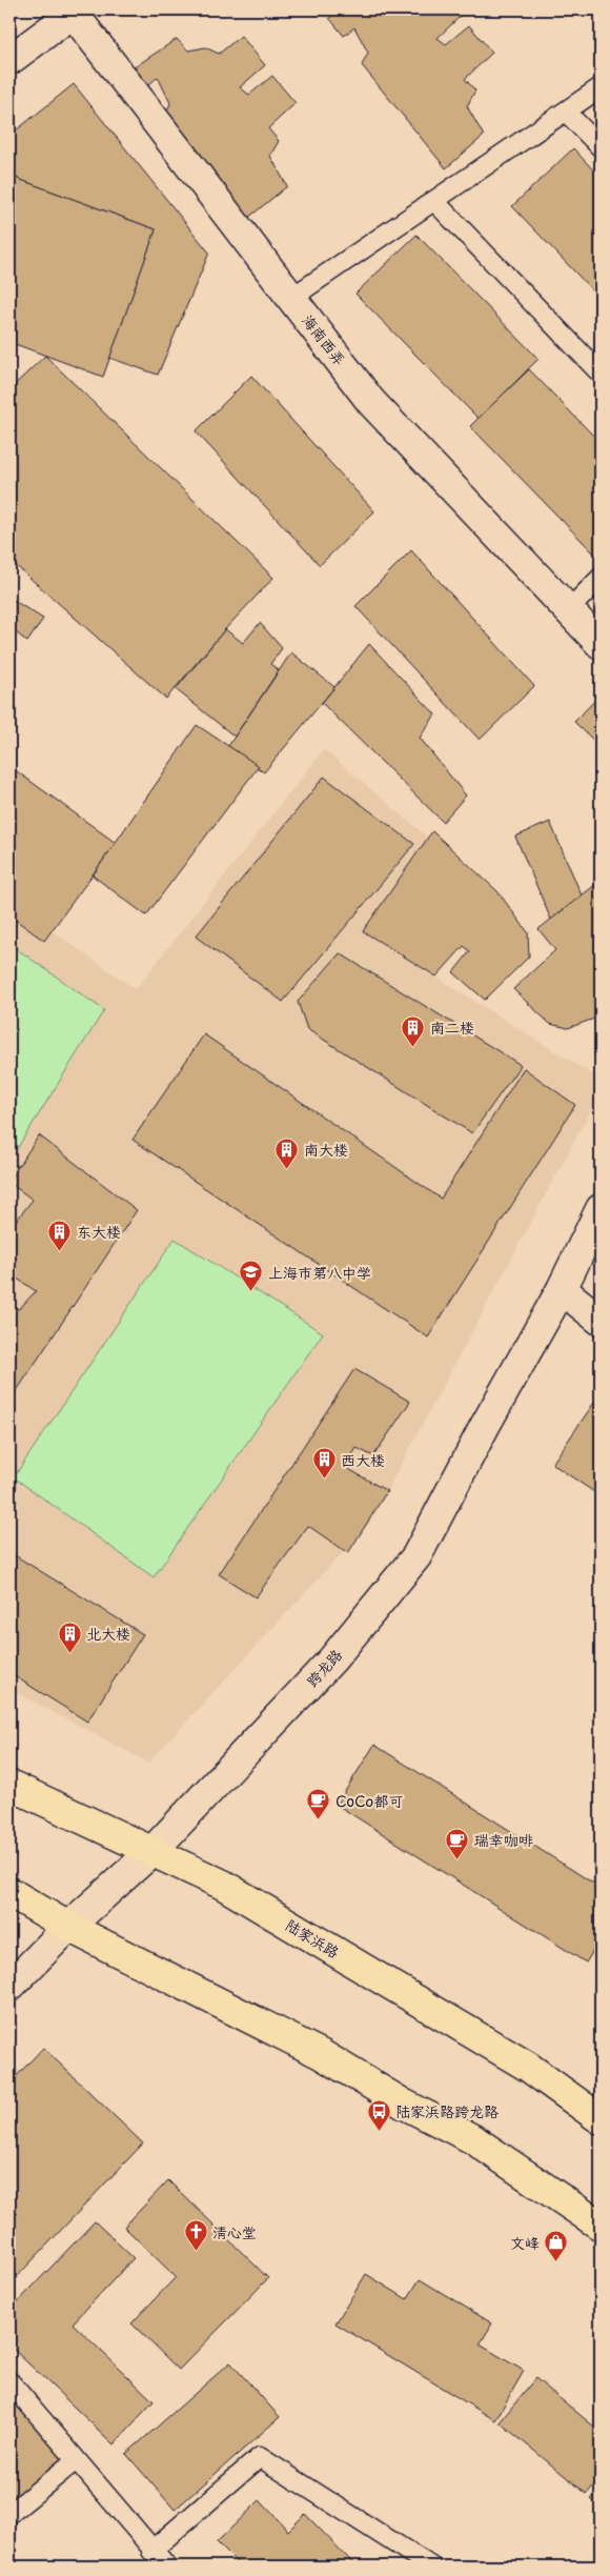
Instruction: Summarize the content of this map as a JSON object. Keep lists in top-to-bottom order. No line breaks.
{"streets":{"main road":["陆家浜路"],"street":["海南西弄","跨龙路"]},"crossings":[["跨龙路","陆家浜路"]],"places":{"building":["南二楼","南大楼","东大楼","西大楼","北大楼"],"school or university":["上海市第八中学"],"cafe":["CoCo都可","瑞幸咖啡"],"bus stop":["陆家浜路跨龙路"],"church":["清心堂"],"shop":["文峰"]}}
